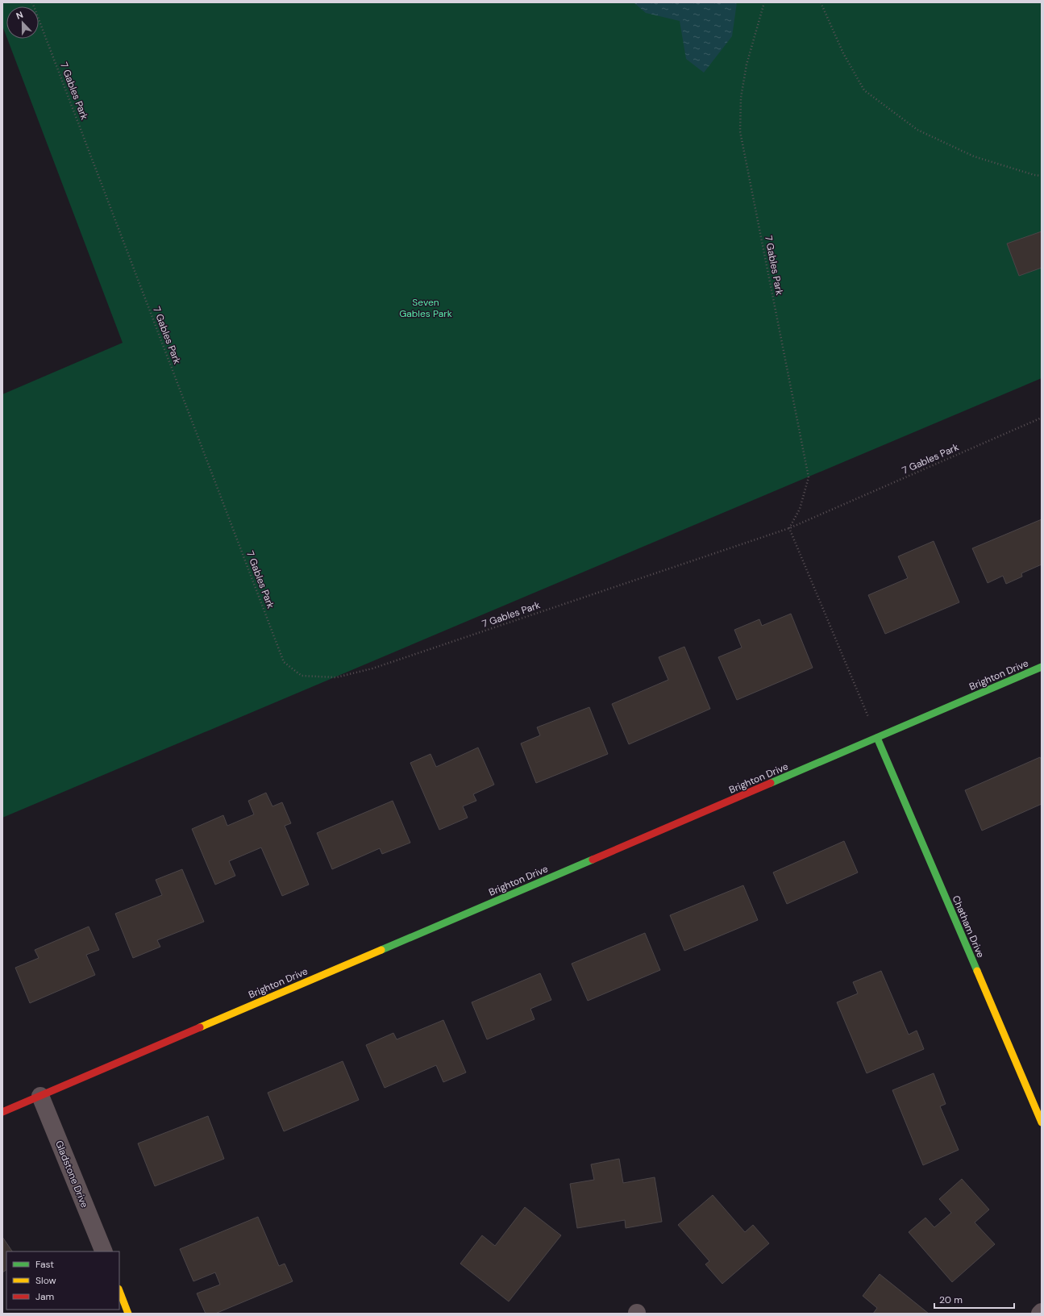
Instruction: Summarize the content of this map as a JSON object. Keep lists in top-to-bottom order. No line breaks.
{"streets":{"street":["Brighton Drive","Chatham Drive","Gladstone Drive"],"path":["7 Gables Park"]},"crossings":[["Brighton Drive","Chatham Drive"],["Brighton Drive","Gladstone Drive"]],"parks":["Seven Gables Park"],"legend":["Fast","Slow","Jam"],"scale_bar":"20 m","north":"top"}
